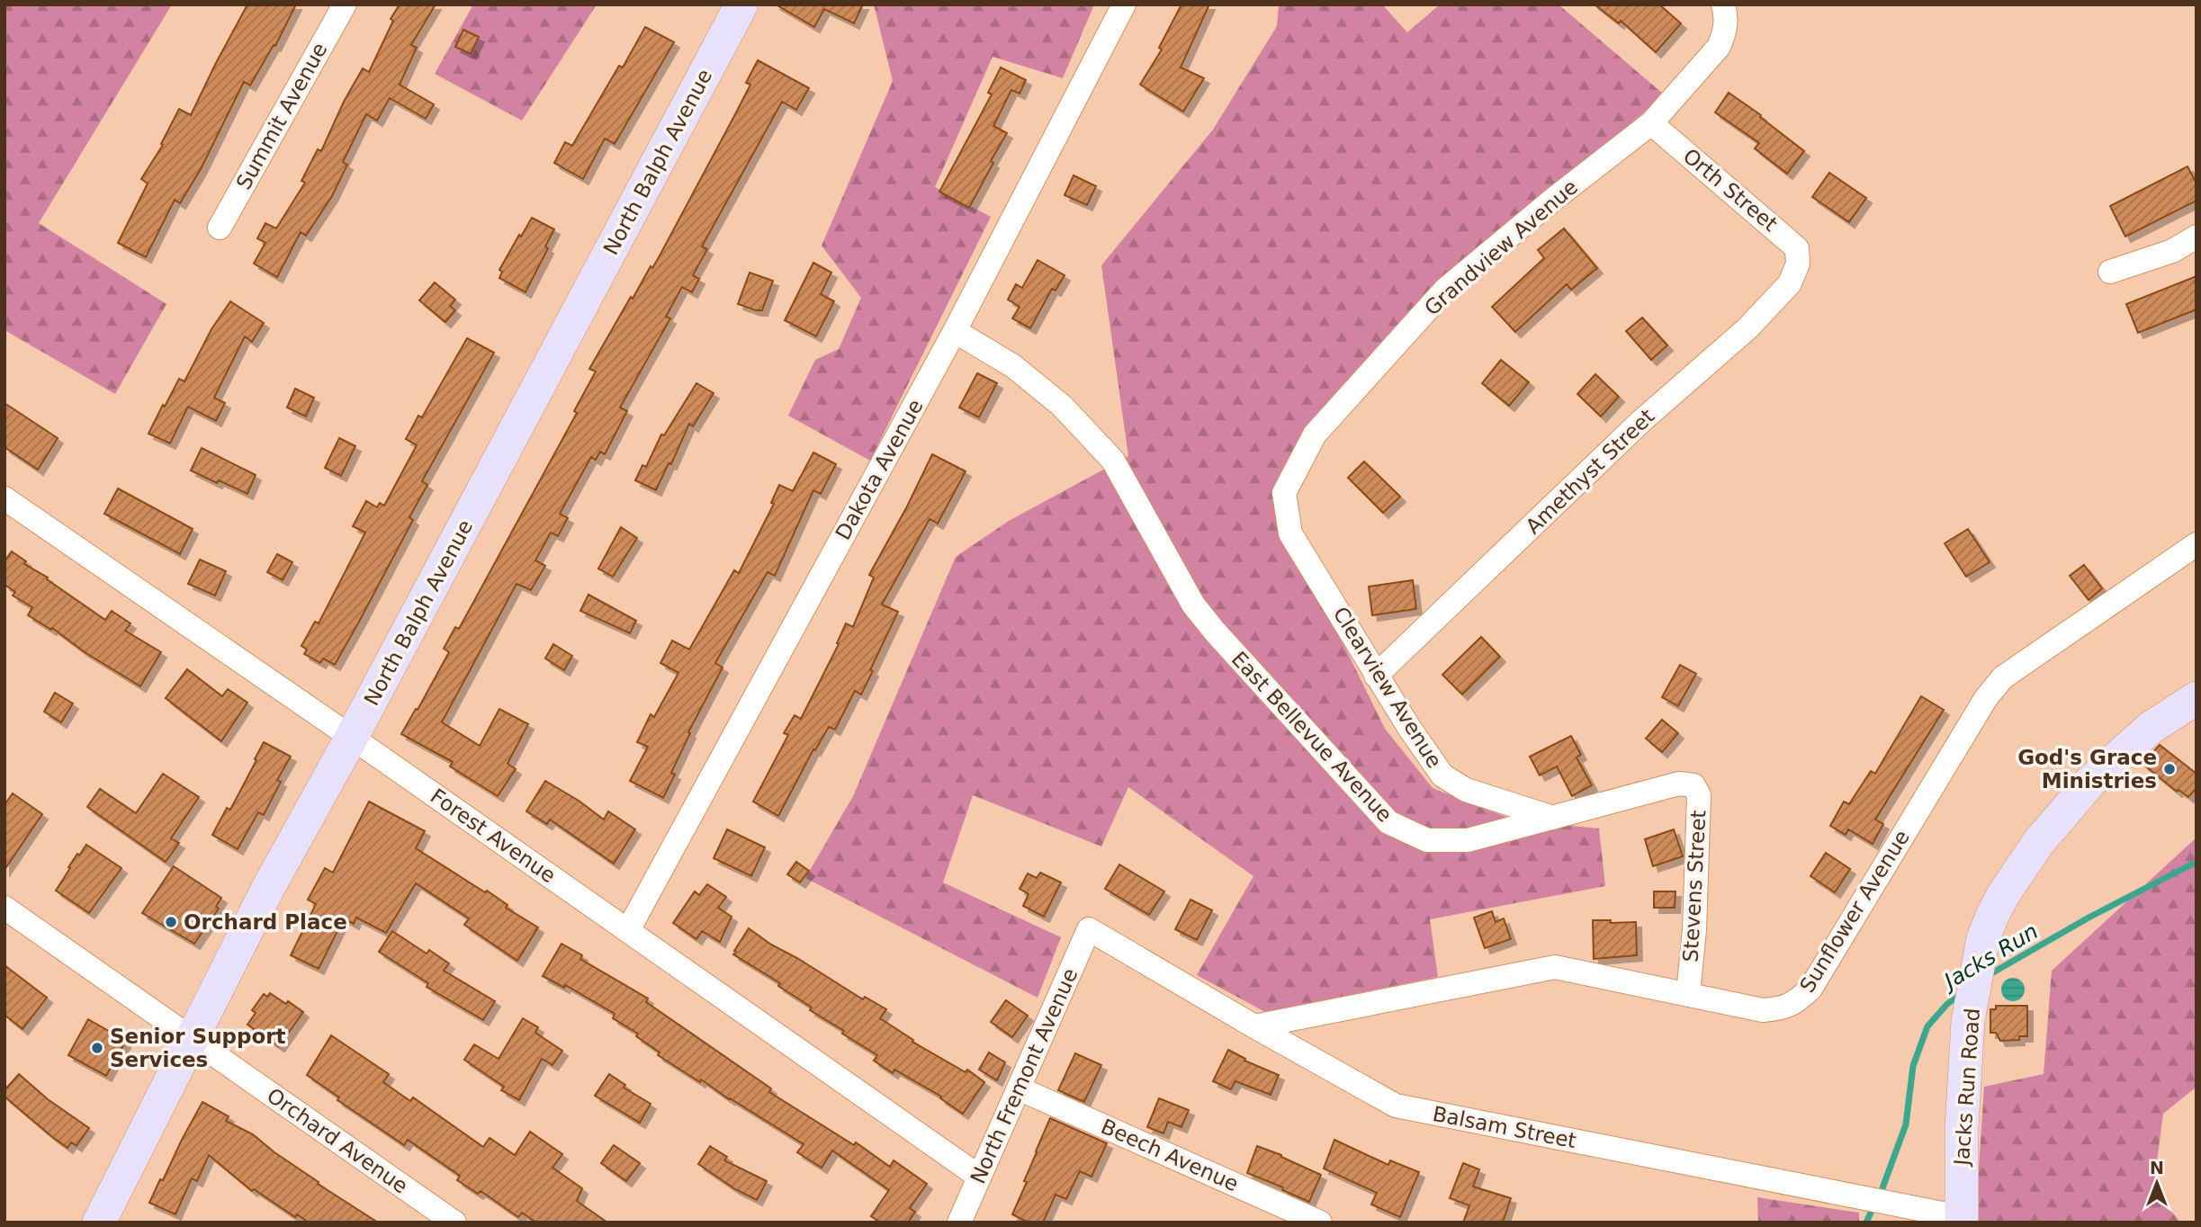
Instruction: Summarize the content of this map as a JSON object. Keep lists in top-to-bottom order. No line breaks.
{"streets":{"street":["Summit Avenue","North Balph Avenue","Orth Street","Grandview Avenue","Dakota Avenue","Amethyst Street","Clearview Avenue","East Bellevue Avenue","Forest Avenue","Stevens Street","Sunflower Avenue","North Fremont Avenue","Jacks Run Road","Balsam Street","Orchard Avenue","Beech Avenue"]},"crossings":[["North Balph Avenue","Forest Avenue"],["North Balph Avenue","Orchard Avenue"],["Orth Street","Grandview Avenue"],["Orth Street","Amethyst Street"],["Grandview Avenue","Clearview Avenue"],["Dakota Avenue","East Bellevue Avenue"],["Dakota Avenue","Forest Avenue"],["Amethyst Street","Clearview Avenue"],["Clearview Avenue","East Bellevue Avenue"],["East Bellevue Avenue","Stevens Street"],["Forest Avenue","North Fremont Avenue"],["Stevens Street","Sunflower Avenue"],["Sunflower Avenue","Balsam Street"],["North Fremont Avenue","Balsam Street"],["North Fremont Avenue","Beech Avenue"],["Jacks Run Road","Balsam Street"]],"water":["Jacks Run"],"places":["God's Grace Ministries","Orchard Place","Senior Support Services"],"north":"top"}
